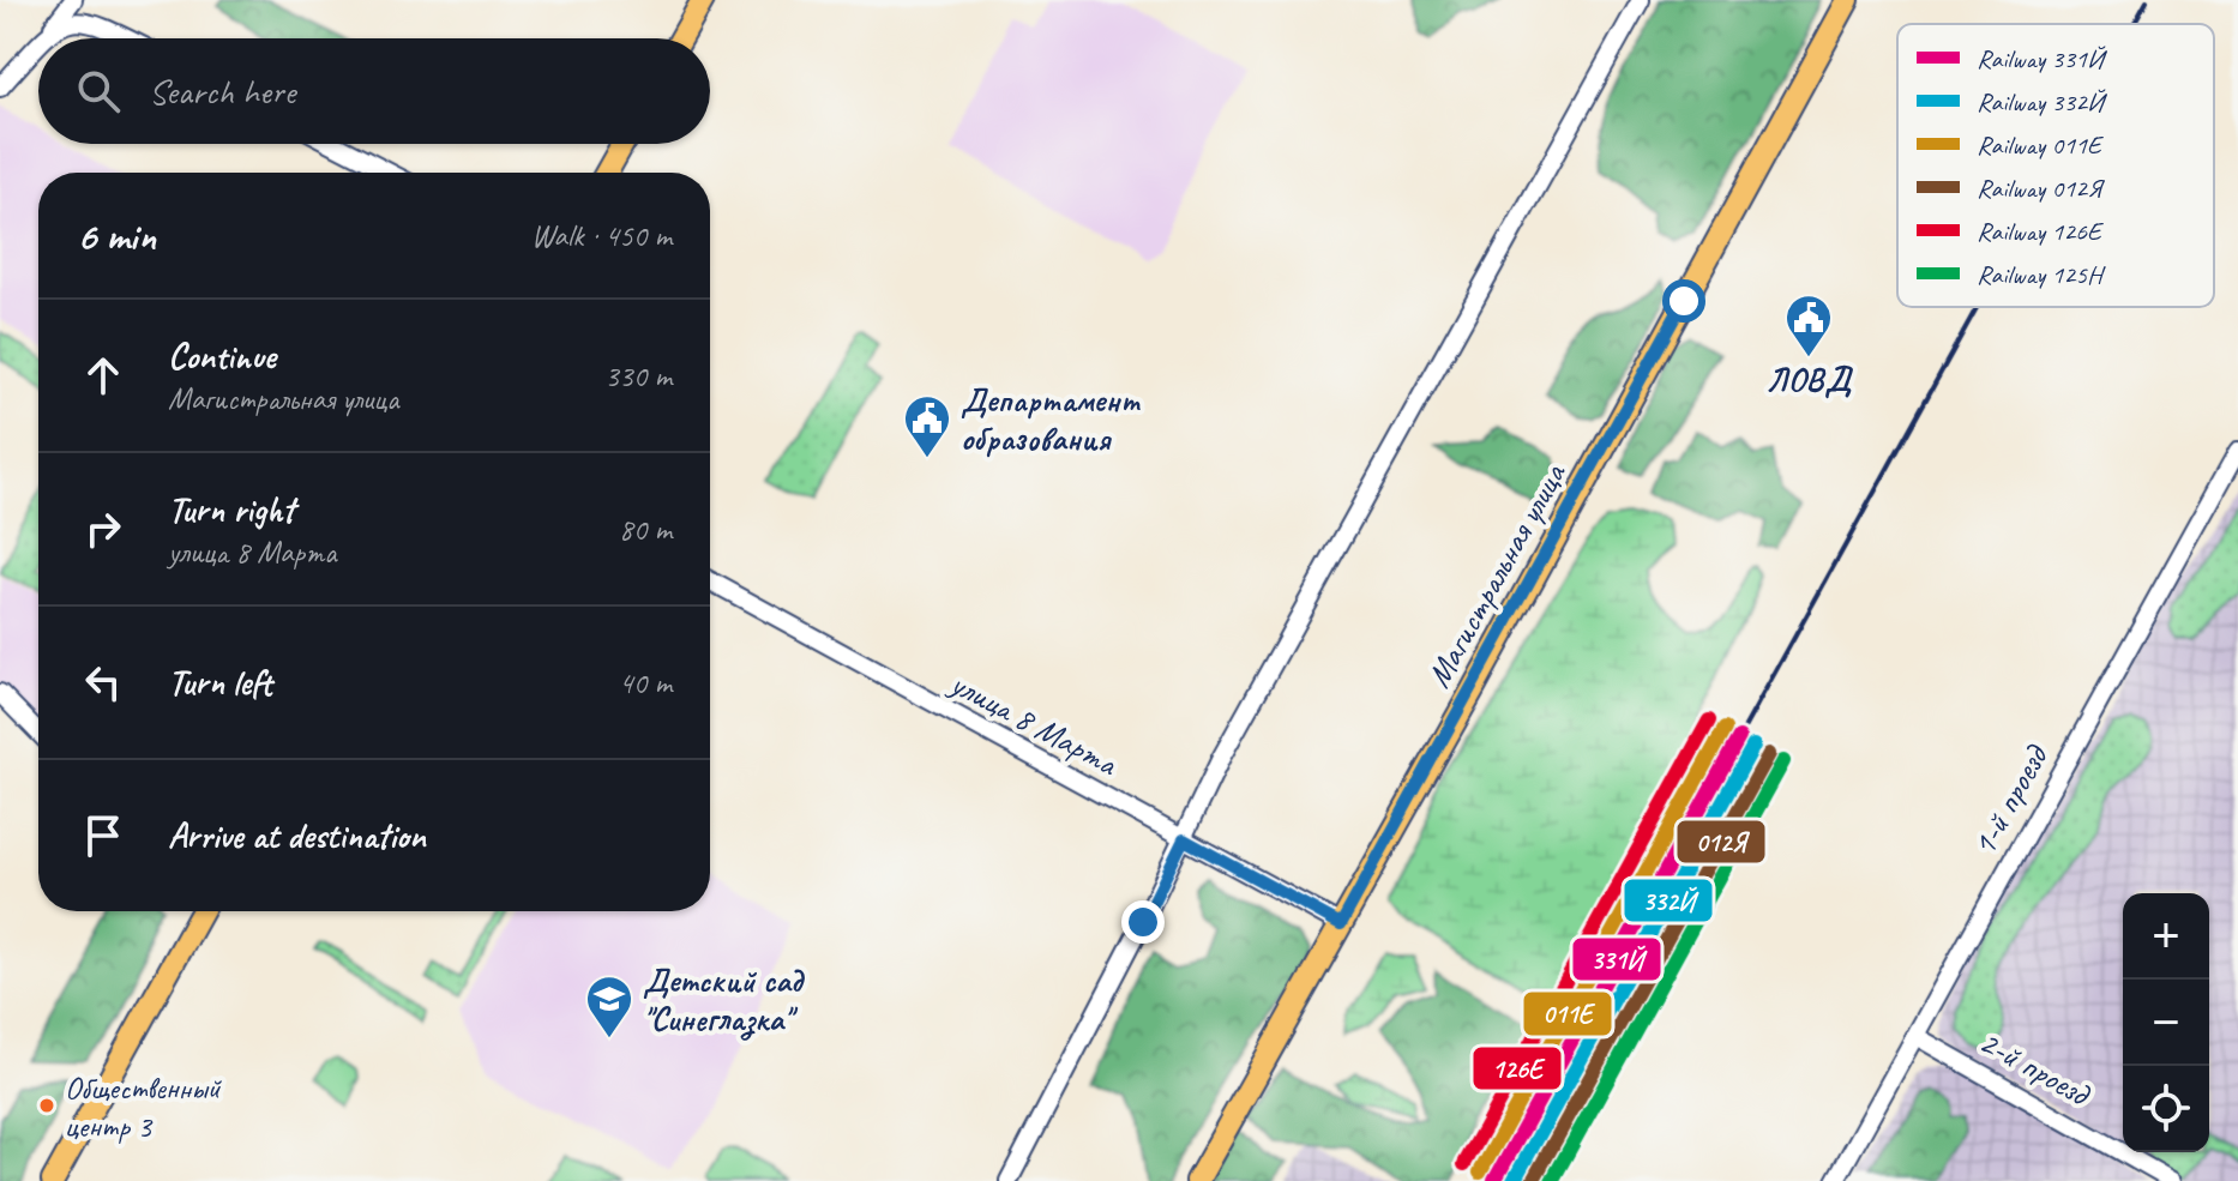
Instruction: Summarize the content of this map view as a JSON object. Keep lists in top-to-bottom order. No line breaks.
{"streets":{"main road":["Магистральная улица"],"street":["улица 8 Марта","1-й проезд","2-й проезд"]},"crossings":[["Магистральная улица","улица 8 Марта"],["1-й проезд","2-й проезд"]],"places":{"public building":["ЛОВД","Департамент образования"],"school or university":["Детский сад \"Синеглазка\""],"other":["Общественный центр 3"]},"lines":["rail line 126Е","rail line 011Е","rail line 331Й","rail line 332Й","rail line 012Я","rail line 125Н"],"legend":["Railway 331Й","Railway 332Й","Railway 011Е","Railway 012Я","Railway 126Е","Railway 125Н"],"page":{"search":"Search here","heading":["6 min","Walk · 450 m"],"list":[["Continue","Магистральная улица","330 m"],["Turn right","улица 8 Марта","80 m"],["Turn left","40 m"],"Arrive at destination"],"map_buttons":["+","−"]}}
